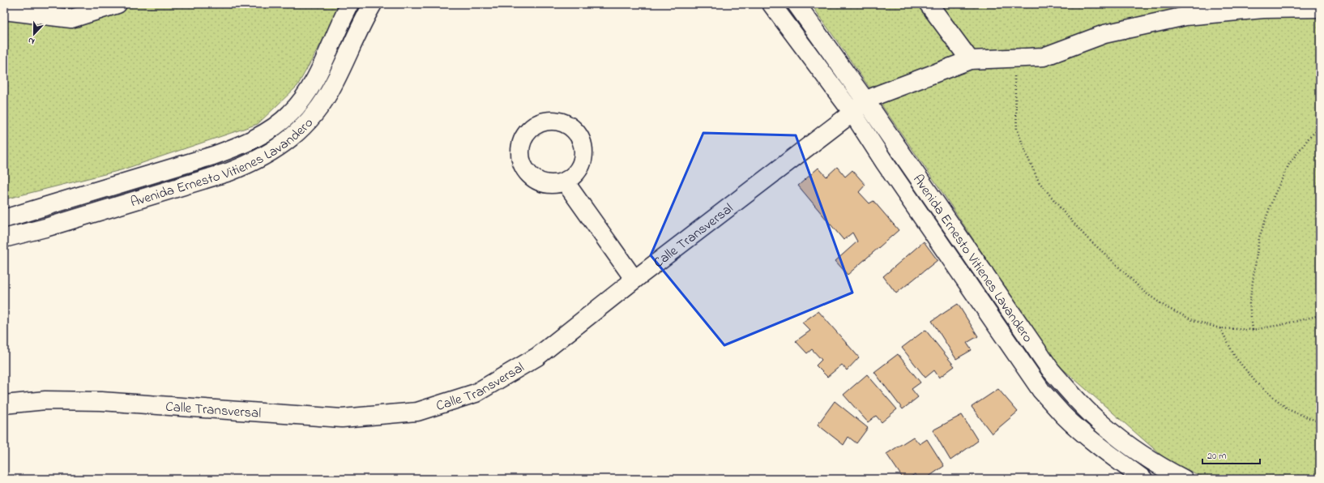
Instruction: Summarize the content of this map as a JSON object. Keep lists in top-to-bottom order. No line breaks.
{"streets":{"street":["Avenida Ernesto Vitienes Lavandero","Calle Transversal"]},"crossings":[["Avenida Ernesto Vitienes Lavandero","Calle Transversal"]],"scale_bar":"20 m","north":"bottom"}
